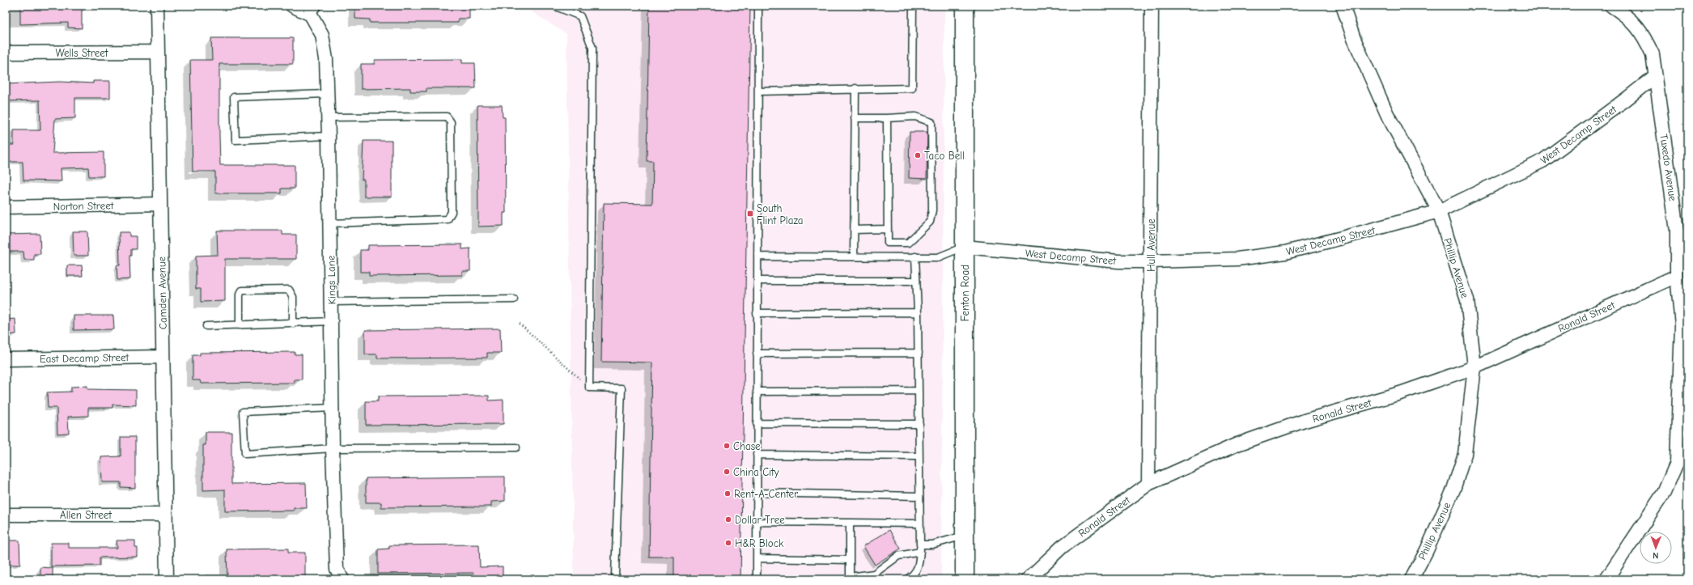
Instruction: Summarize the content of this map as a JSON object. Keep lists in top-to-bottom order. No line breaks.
{"streets":{"street":["Wells Street","West Decamp Street","Tuxedo Avenue","Norton Street","Hull Avenue","Phillip Avenue","Kings Lane","Camden Avenue","Fenton Road","Ronald Street","East Decamp Street","Allen Street"]},"crossings":[["Wells Street","Camden Avenue"],["West Decamp Street","Tuxedo Avenue"],["West Decamp Street","Hull Avenue"],["West Decamp Street","Phillip Avenue"],["West Decamp Street","Fenton Road"],["Tuxedo Avenue","Ronald Street"],["Norton Street","Camden Avenue"],["Hull Avenue","Ronald Street"],["Phillip Avenue","Ronald Street"],["Camden Avenue","East Decamp Street"],["Camden Avenue","Allen Street"]],"places":{"other":["Taco Bell","Chase","China City","Rent-A-Center","Dollar Tree","H&R Block"],"transit":["South Flint Plaza"]},"north":"bottom"}
